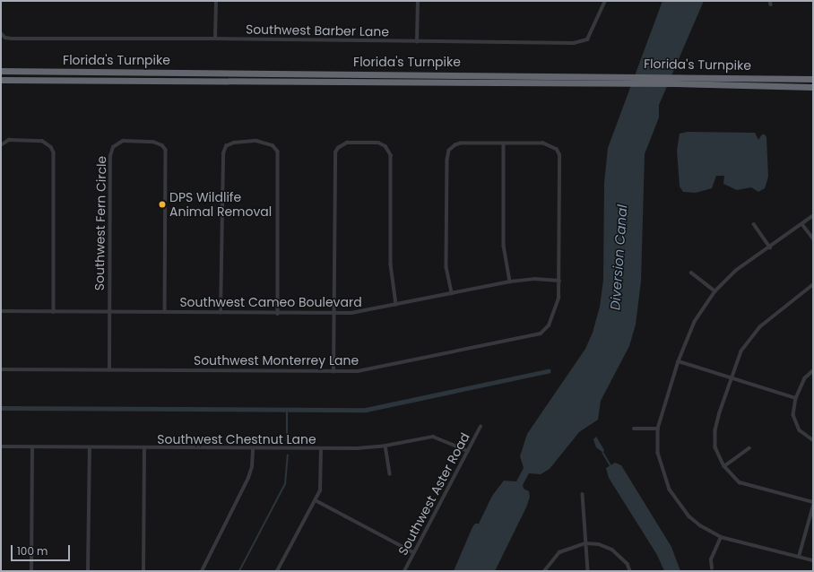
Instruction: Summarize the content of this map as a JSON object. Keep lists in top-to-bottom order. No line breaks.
{"streets":{"highway":["Florida's Turnpike"],"street":["Southwest Barber Lane","Southwest Fern Circle","Southwest Cameo Boulevard","Southwest Monterrey Lane","Southwest Chestnut Lane","Southwest Aster Road"]},"crossings":[["Southwest Fern Circle","Southwest Cameo Boulevard"],["Southwest Fern Circle","Southwest Monterrey Lane"],["Southwest Cameo Boulevard","Southwest Monterrey Lane"],["Southwest Chestnut Lane","Southwest Aster Road"]],"water":["Diversion Canal"],"places":["DPS Wildlife Animal Removal"],"scale_bar":"100 m"}
